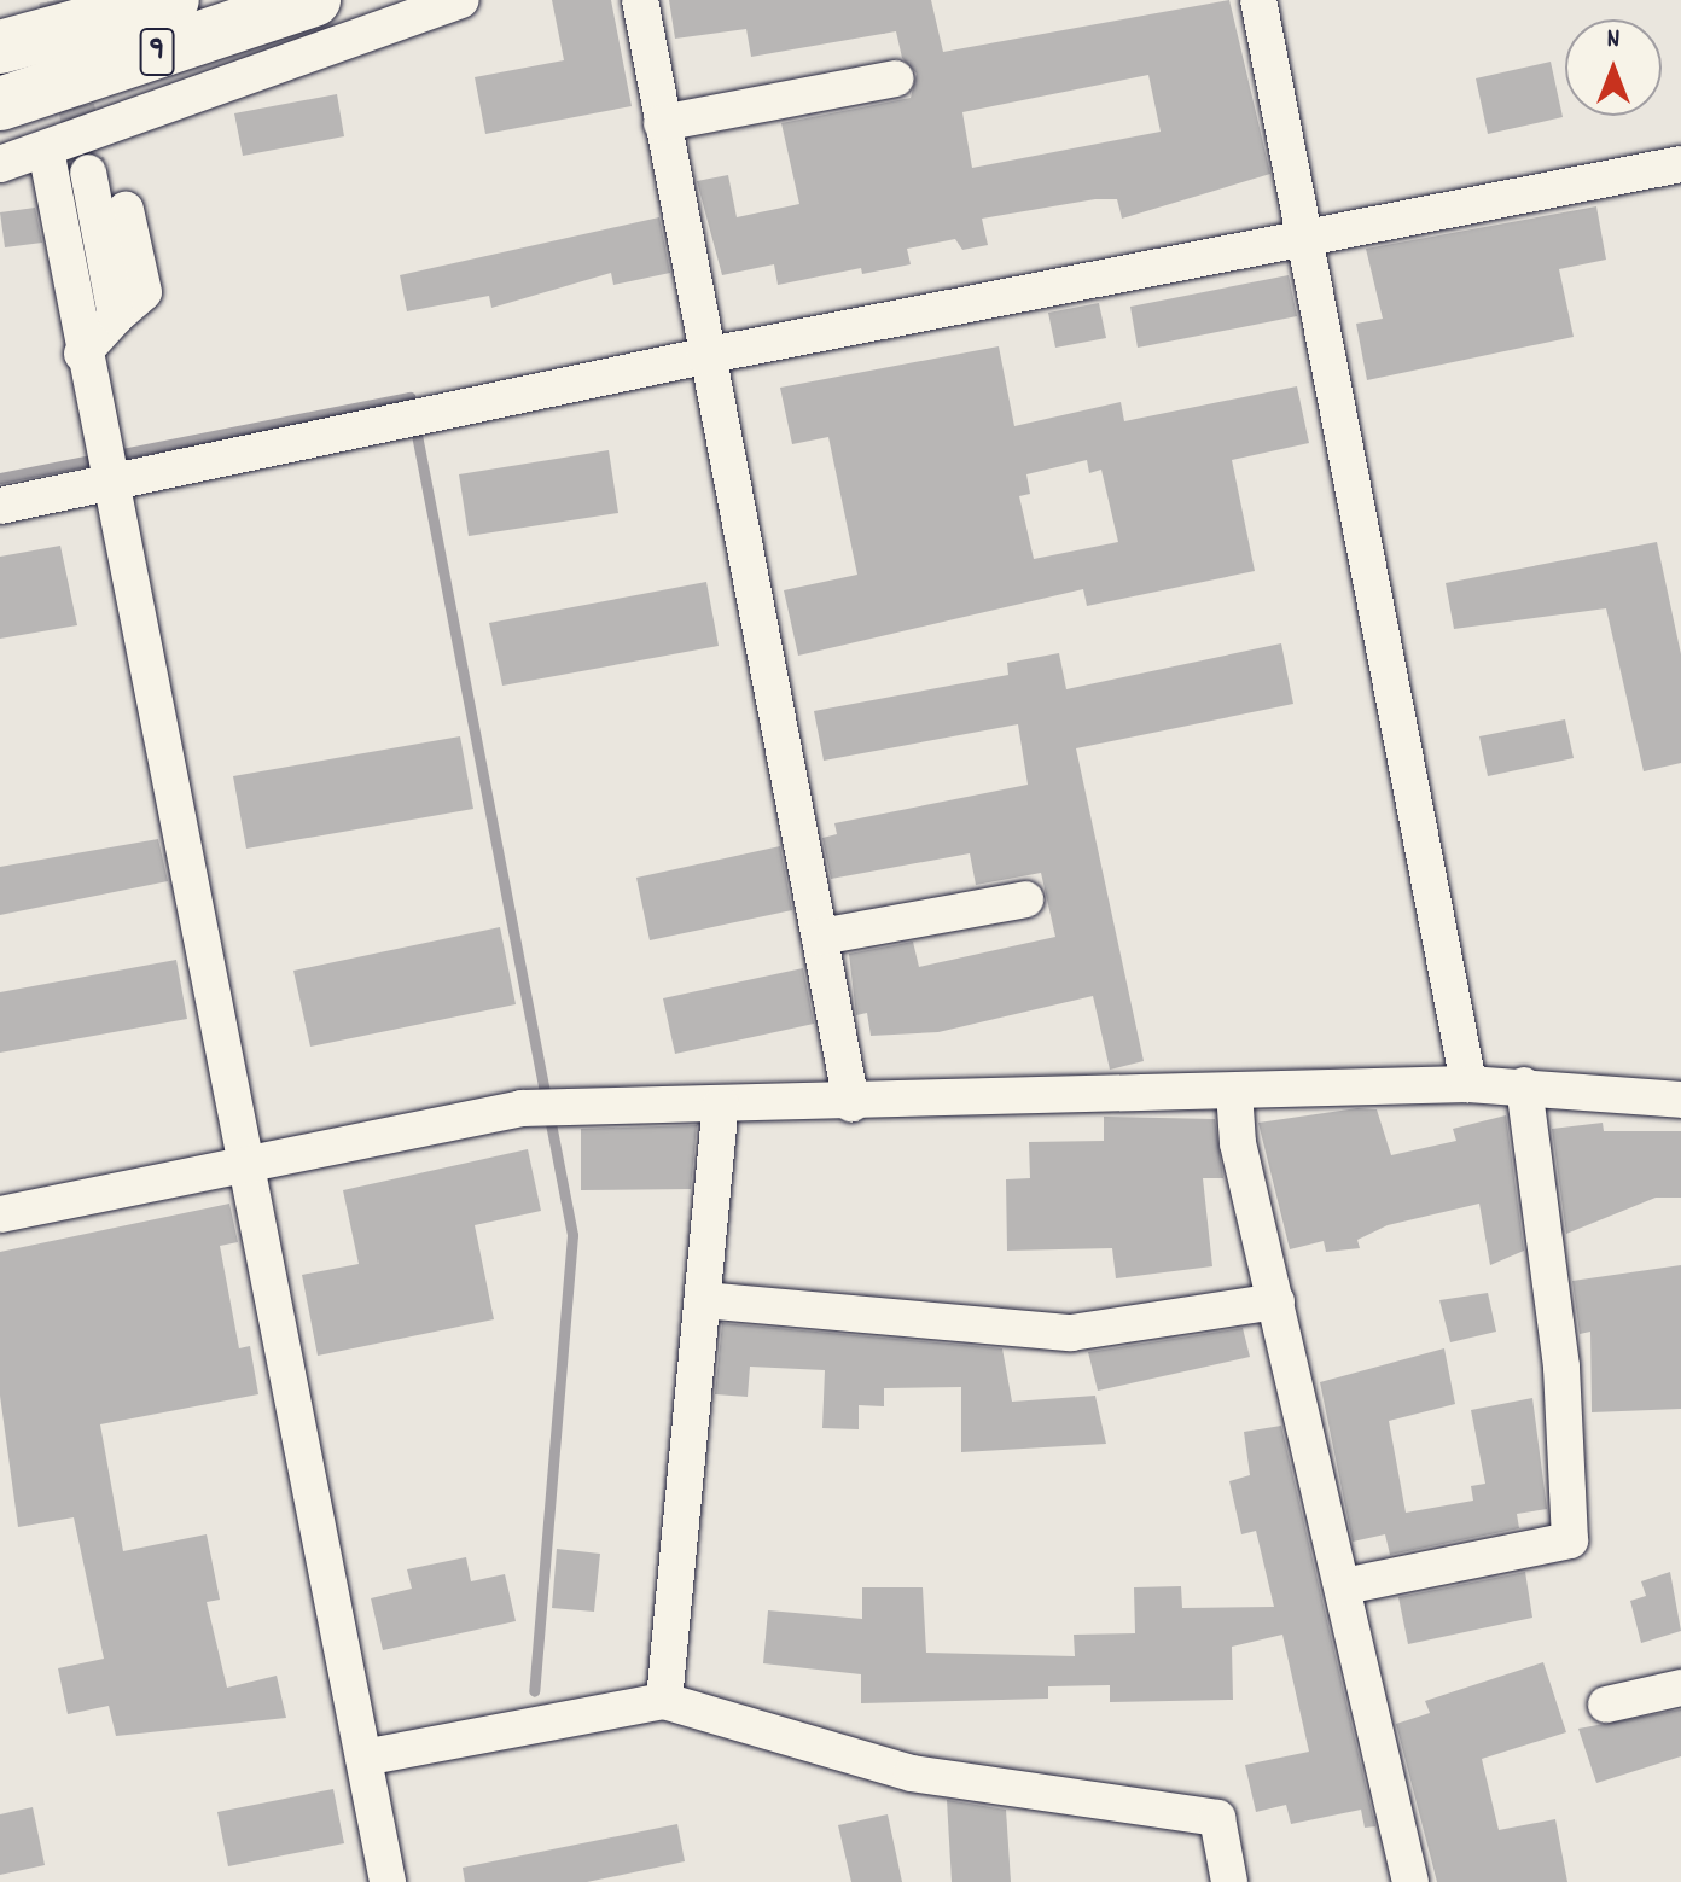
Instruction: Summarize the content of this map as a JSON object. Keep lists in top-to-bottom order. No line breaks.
{"streets":{"highway":["9"]},"north":"top"}
